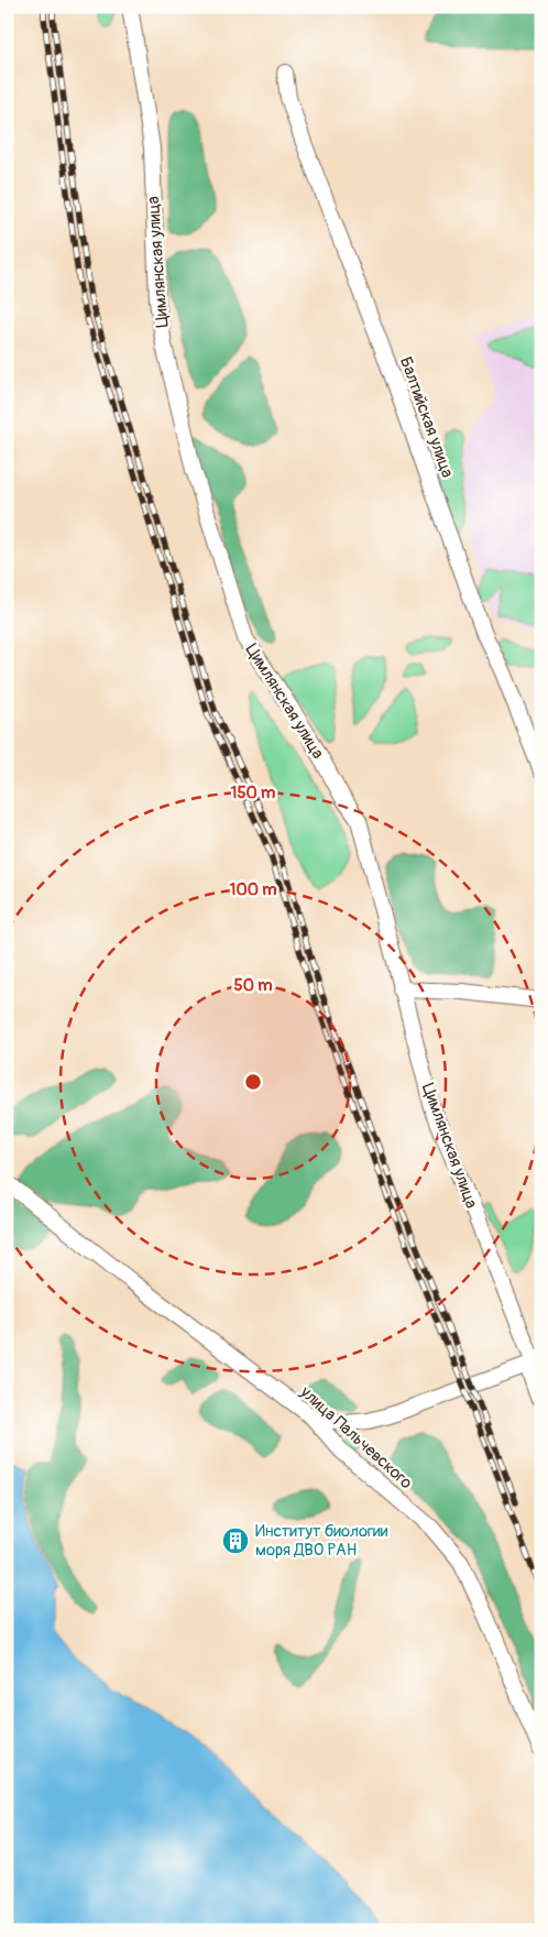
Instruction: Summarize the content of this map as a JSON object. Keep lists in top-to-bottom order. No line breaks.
{"streets":{"street":["Цимлянская улица","Балтийская улица","улица Пальчевского"]},"places":{"building":["Институт биологии моря ДВО РАН"]},"rings":["150 m","100 m","50 m"]}
